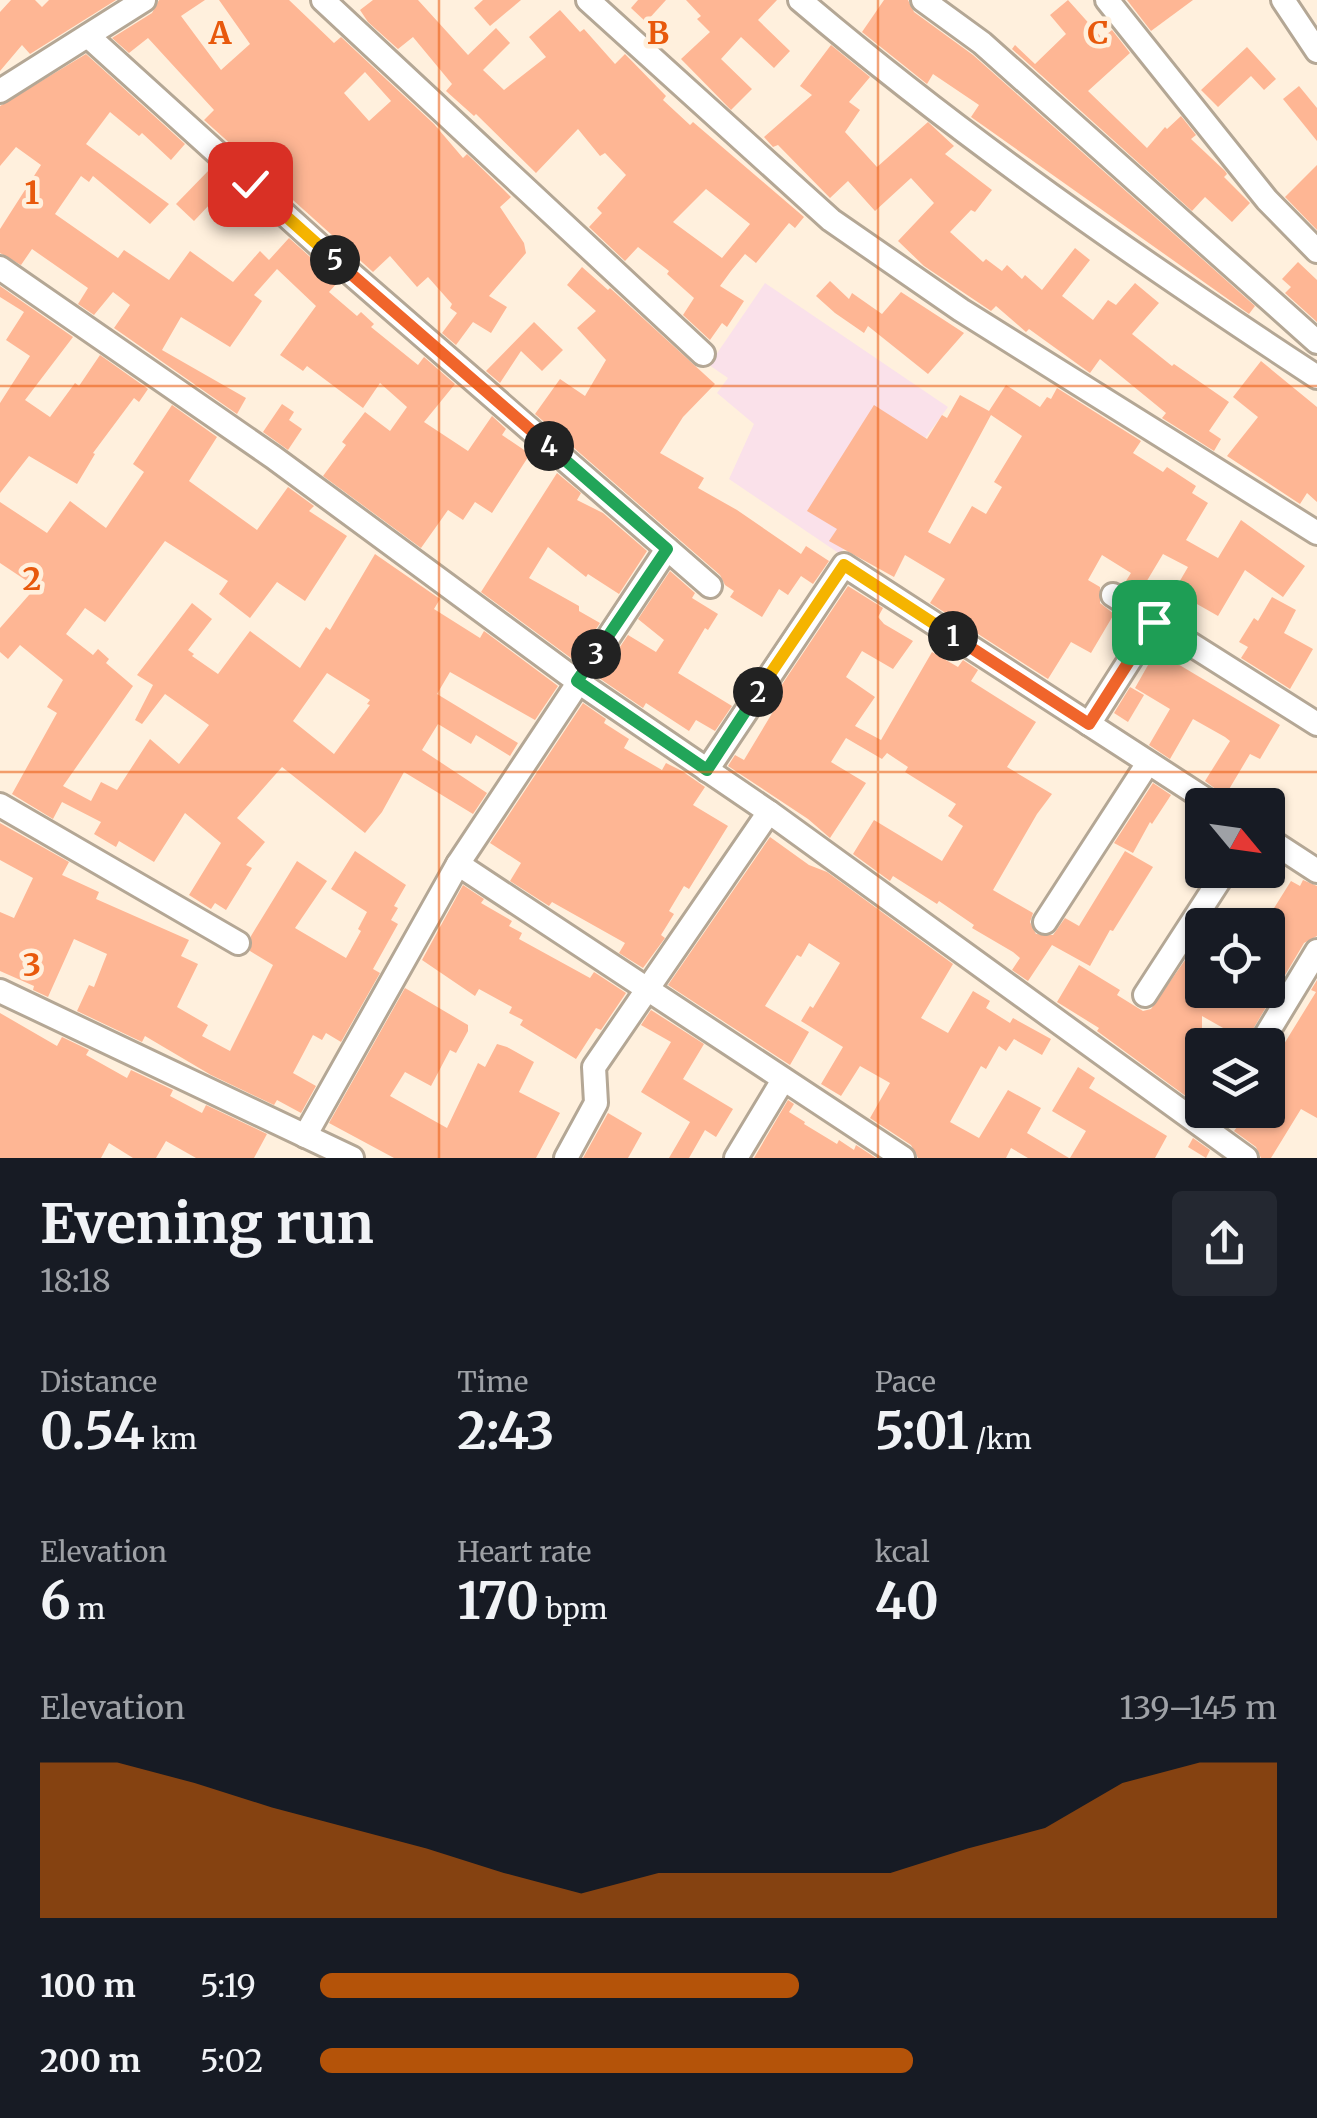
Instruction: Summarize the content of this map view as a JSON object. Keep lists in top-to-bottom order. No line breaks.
{"north":"bottom right","page":{"pins":["5","4","1","3","2"],"heading":["Evening run","18:18"],"stats":[["Distance","0.54 km"],["Time","2:43"],["Pace","5:01 /km"],["Elevation","6 m"],["Heart rate","170 bpm"],["kcal","40"]],"chart":["Elevation","139–145 m"],"list":[{"name":"100 m","note":"5:19"},{"name":"200 m","note":"5:02"}]},"grid":{"columns":["A","B","C"],"rows":["1","2","3"]}}
